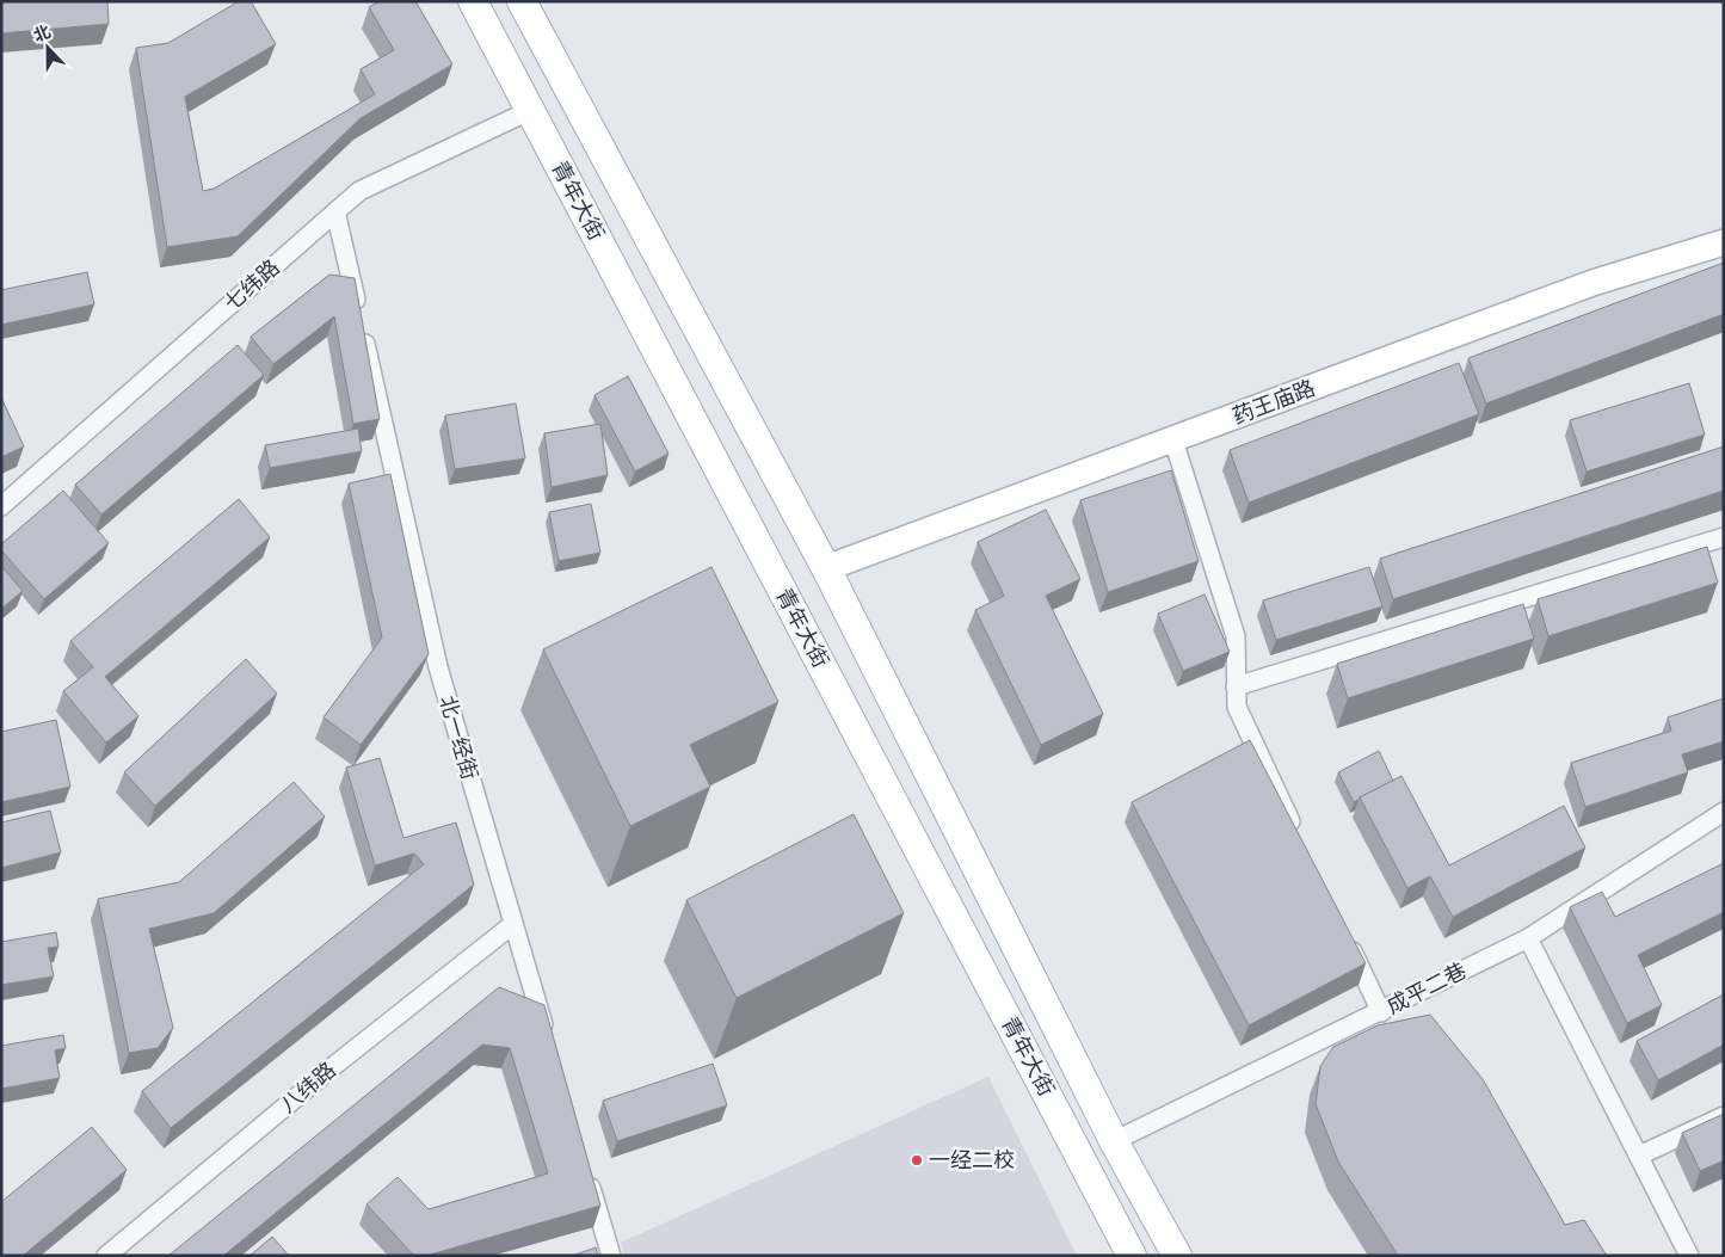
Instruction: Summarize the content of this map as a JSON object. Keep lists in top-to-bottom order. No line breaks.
{"streets":{"main road":["青年大街"],"street":["七纬路","药王庙路","北一经街","成平二巷","八纬路"]},"crossings":[["青年大街","七纬路"],["青年大街","药王庙路"],["青年大街","成平二巷"],["七纬路","北一经街"],["北一经街","八纬路"]],"places":["一经二校"],"north":"top"}
